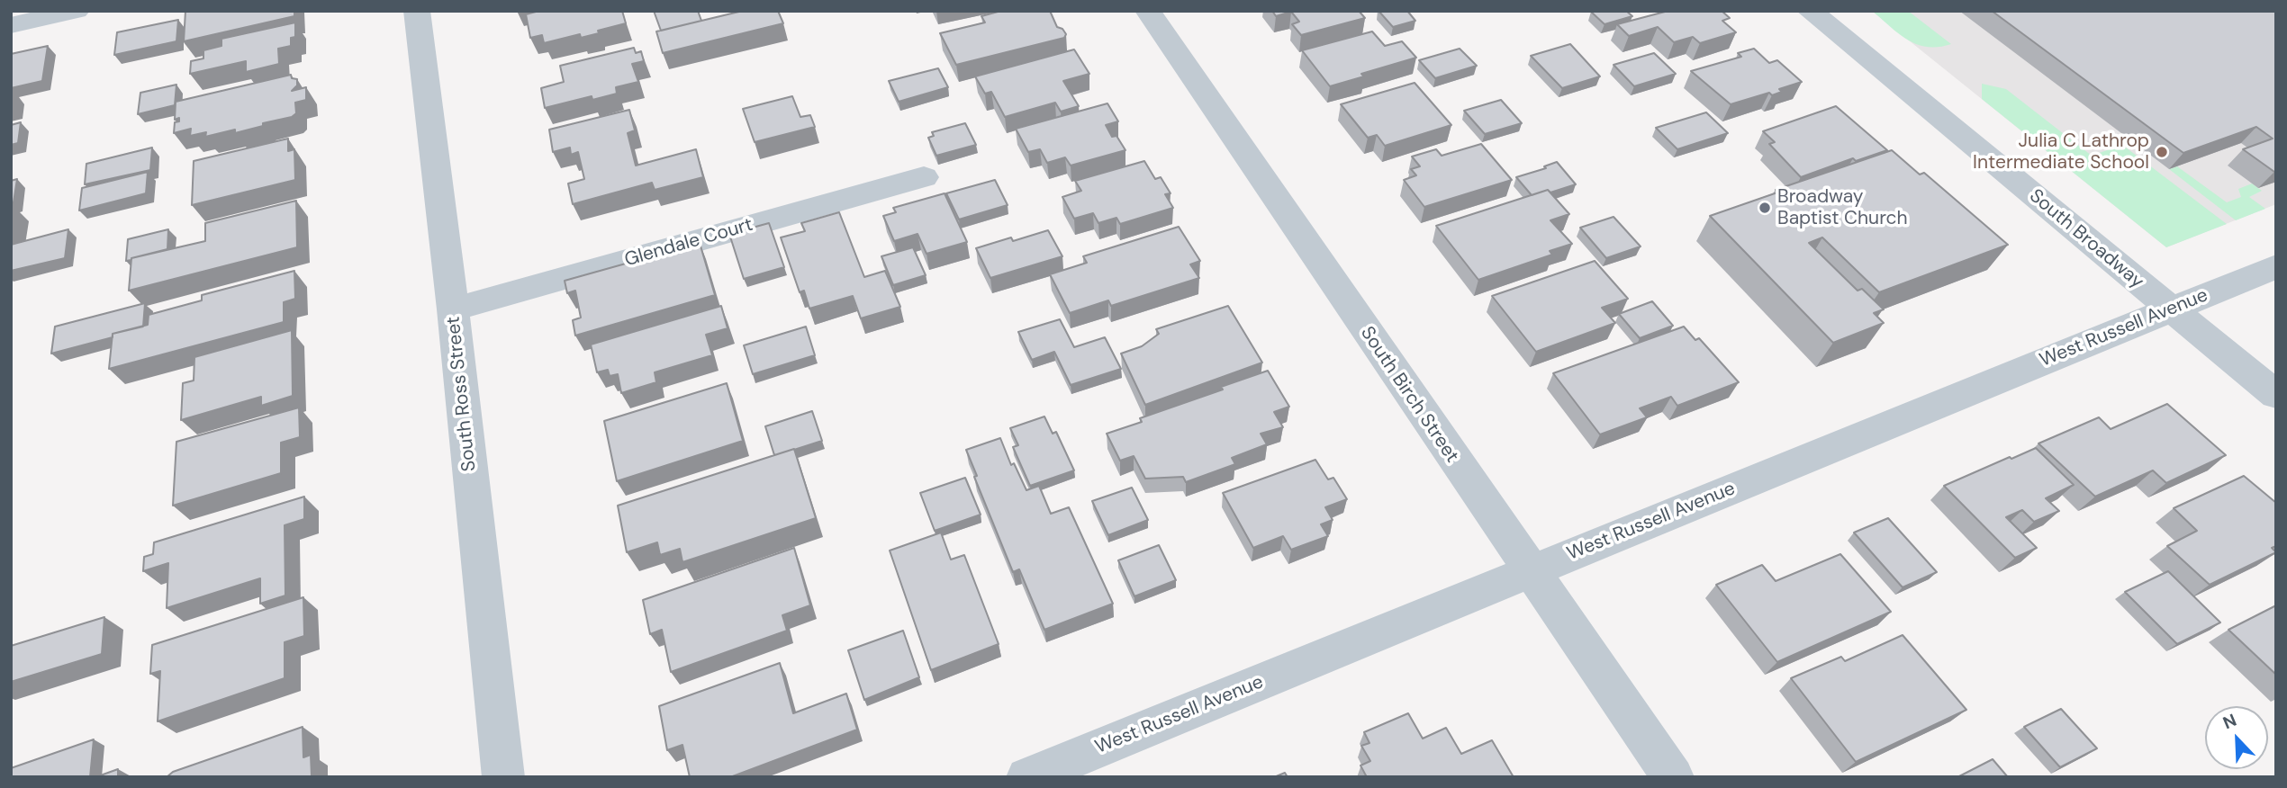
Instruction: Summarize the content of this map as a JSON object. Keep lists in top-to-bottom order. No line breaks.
{"streets":{"street":["South Broadway","Glendale Court","West Russell Avenue","South Ross Street","South Birch Street"]},"crossings":[["South Broadway","West Russell Avenue"],["Glendale Court","South Ross Street"],["West Russell Avenue","South Birch Street"]],"places":["Julia C Lathrop Intermediate School","Broadway Baptist Church"],"north":"top left"}
